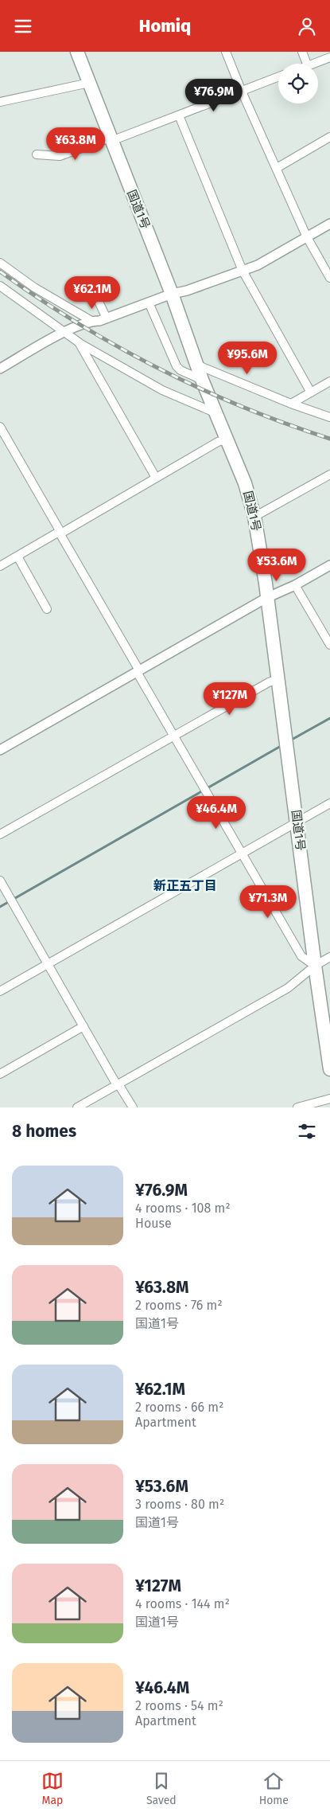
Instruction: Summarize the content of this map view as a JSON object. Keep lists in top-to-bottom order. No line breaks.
{"streets":{"highway":["国道1号"]},"districts":["新正五丁目"],"page":{"header":"Homiq","price":["¥76.9M","¥63.8M","¥62.1M","¥95.6M","¥53.6M","¥127M","¥46.4M","¥71.3M"],"heading":"8 homes","list":[{"name":"¥76.9M","note":"4 rooms · 108 m² · House"},{"name":"¥63.8M","note":"2 rooms · 76 m² · 国道1号"},{"name":"¥62.1M","note":"2 rooms · 66 m² · Apartment"},{"name":"¥53.6M","note":"3 rooms · 80 m² · 国道1号"},{"name":"¥127M","note":"4 rooms · 144 m² · 国道1号"},{"name":"¥46.4M","note":"2 rooms · 54 m² · Apartment"}],"tabs":["Map","Saved","Home"]}}
